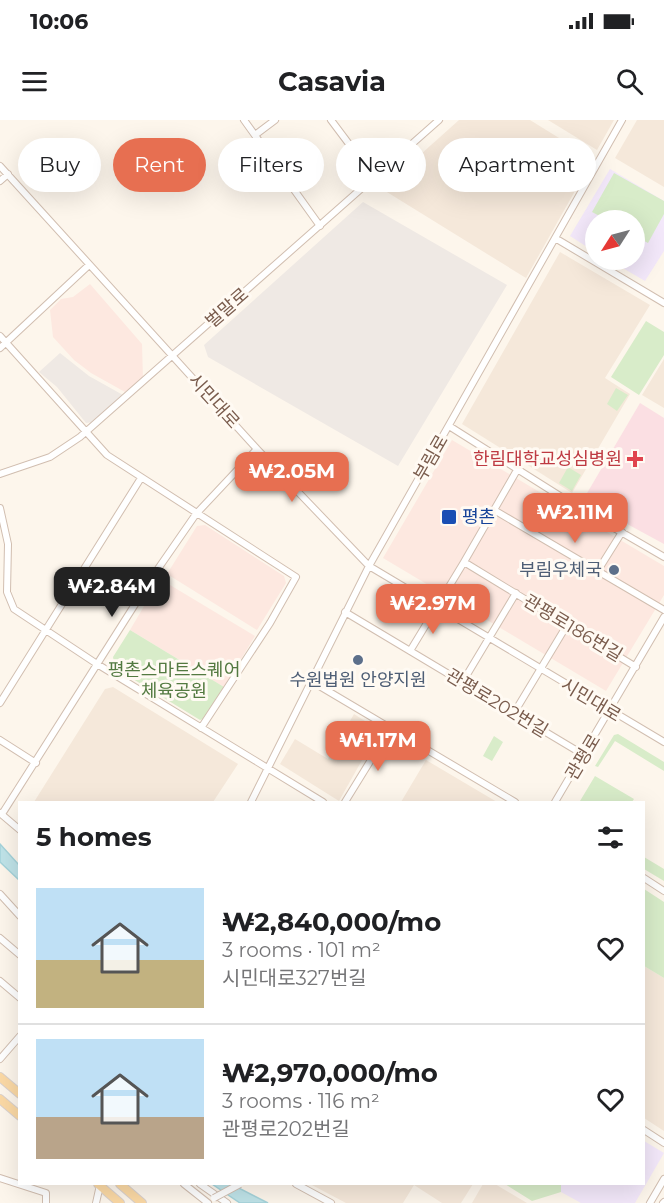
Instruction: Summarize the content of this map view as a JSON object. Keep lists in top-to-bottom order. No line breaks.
{"streets":{"street":["벌말로","시민대로","부림로","관평로186번길","관평로202번길","관평로"]},"crossings":[["벌말로","시민대로"],["시민대로","부림로"],["시민대로","관평로"],["부림로","관평로202번길"],["관평로186번길","관평로"],["관평로202번길","관평로"]],"parks":["평촌스마트스퀘어 체육공원"],"places":{"health":["한림대학교성심병원"],"transit":["평촌"],"other":["부림우체국","수원법원 안양지원"]},"north":"bottom left","page":{"status":"10:06","header":"Casavia","chip":["Buy","Rent","Filters","New","Apartment"],"price":["₩2.05M","₩2.11M","₩2.84M","₩2.97M","₩1.17M"],"heading":"5 homes","list":[{"name":"₩2,840,000/mo","note":"3 rooms · 101 m² · 시민대로327번길"},{"name":"₩2,970,000/mo","note":"3 rooms · 116 m² · 관평로202번길"}]}}
